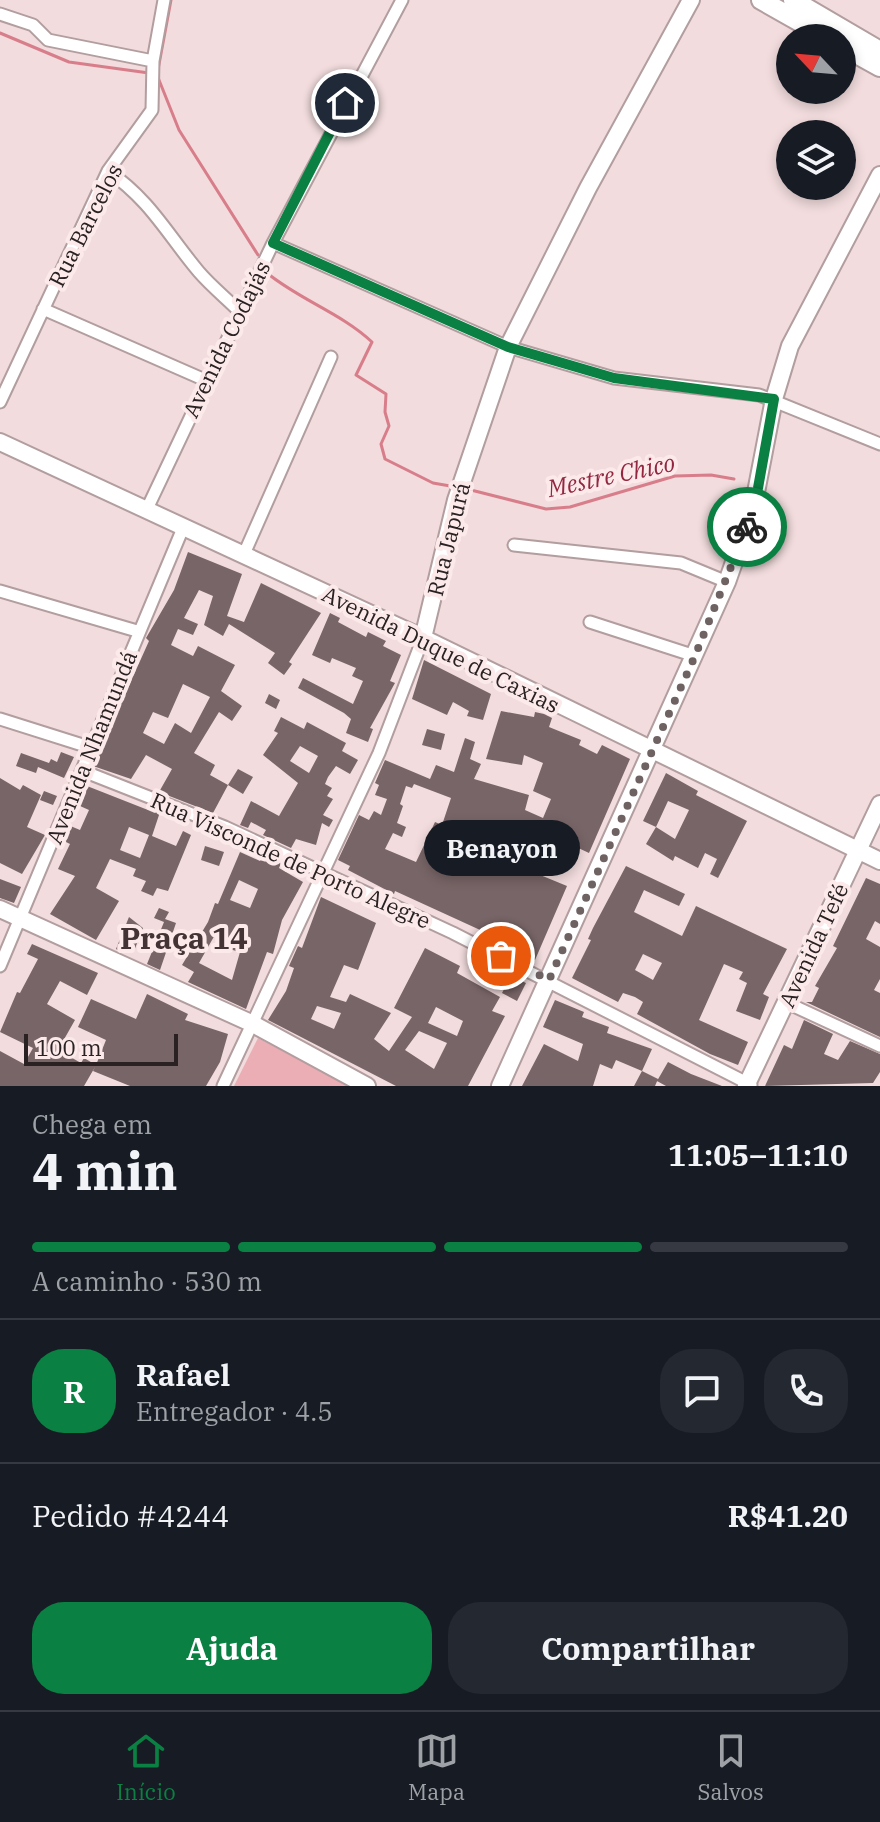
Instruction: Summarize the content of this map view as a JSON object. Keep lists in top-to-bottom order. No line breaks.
{"streets":{"street":["Rua Barcelos","Avenida Codajás","Rua Japurá","Avenida Duque de Caxias","Avenida Nhamundá","Rua Visconde de Porto Alegre","Avenida Tefé"]},"crossings":[["Avenida Codajás","Avenida Duque de Caxias"],["Rua Japurá","Avenida Duque de Caxias"],["Rua Japurá","Rua Visconde de Porto Alegre"],["Avenida Duque de Caxias","Avenida Nhamundá"],["Avenida Duque de Caxias","Avenida Tefé"],["Avenida Nhamundá","Rua Visconde de Porto Alegre"],["Rua Visconde de Porto Alegre","Avenida Tefé"]],"districts":["Praça 14"],"water":["Mestre Chico"],"places":["Benayon"],"scale_bar":"100 m","north":"top left","page":{"bubble":"Benayon","scale":"100 m","heading":["4 min","Chega em","11:05–11:10"],"panel":["Rafael","Entregador · 4.5","Pedido #4244","R$41.20"],"bar":"A caminho · 530 m","round":"R","buttons":["Ajuda","Compartilhar"],"tabs":["Início","Mapa","Salvos"]}}
